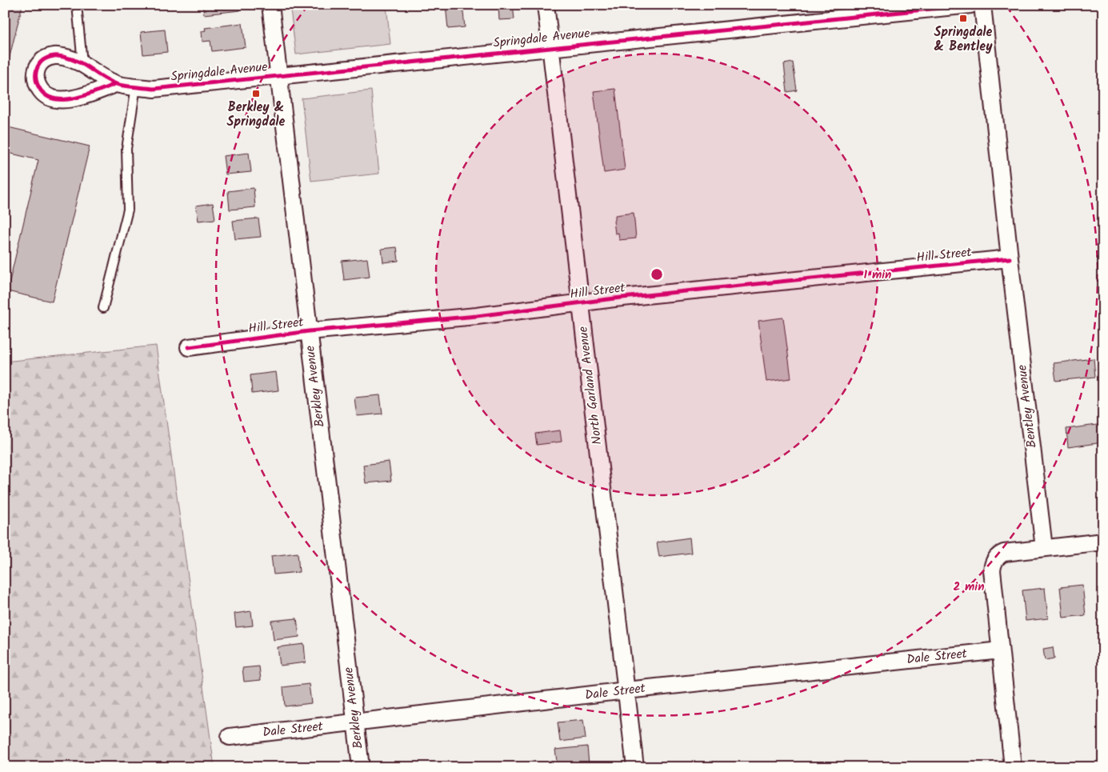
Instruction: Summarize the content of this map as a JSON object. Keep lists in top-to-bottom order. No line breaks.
{"streets":{"street":["Springdale Avenue","Hill Street","North Garland Avenue","Berkley Avenue","Bentley Avenue","Dale Street"]},"crossings":[["Springdale Avenue","North Garland Avenue"],["Springdale Avenue","Berkley Avenue"],["Hill Street","North Garland Avenue"],["Hill Street","Berkley Avenue"],["Hill Street","Bentley Avenue"],["North Garland Avenue","Dale Street"],["Berkley Avenue","Dale Street"]],"places":{"transit":["Springdale & Bentley","Berkley & Springdale"]},"rings":["1 min","2 min"]}
